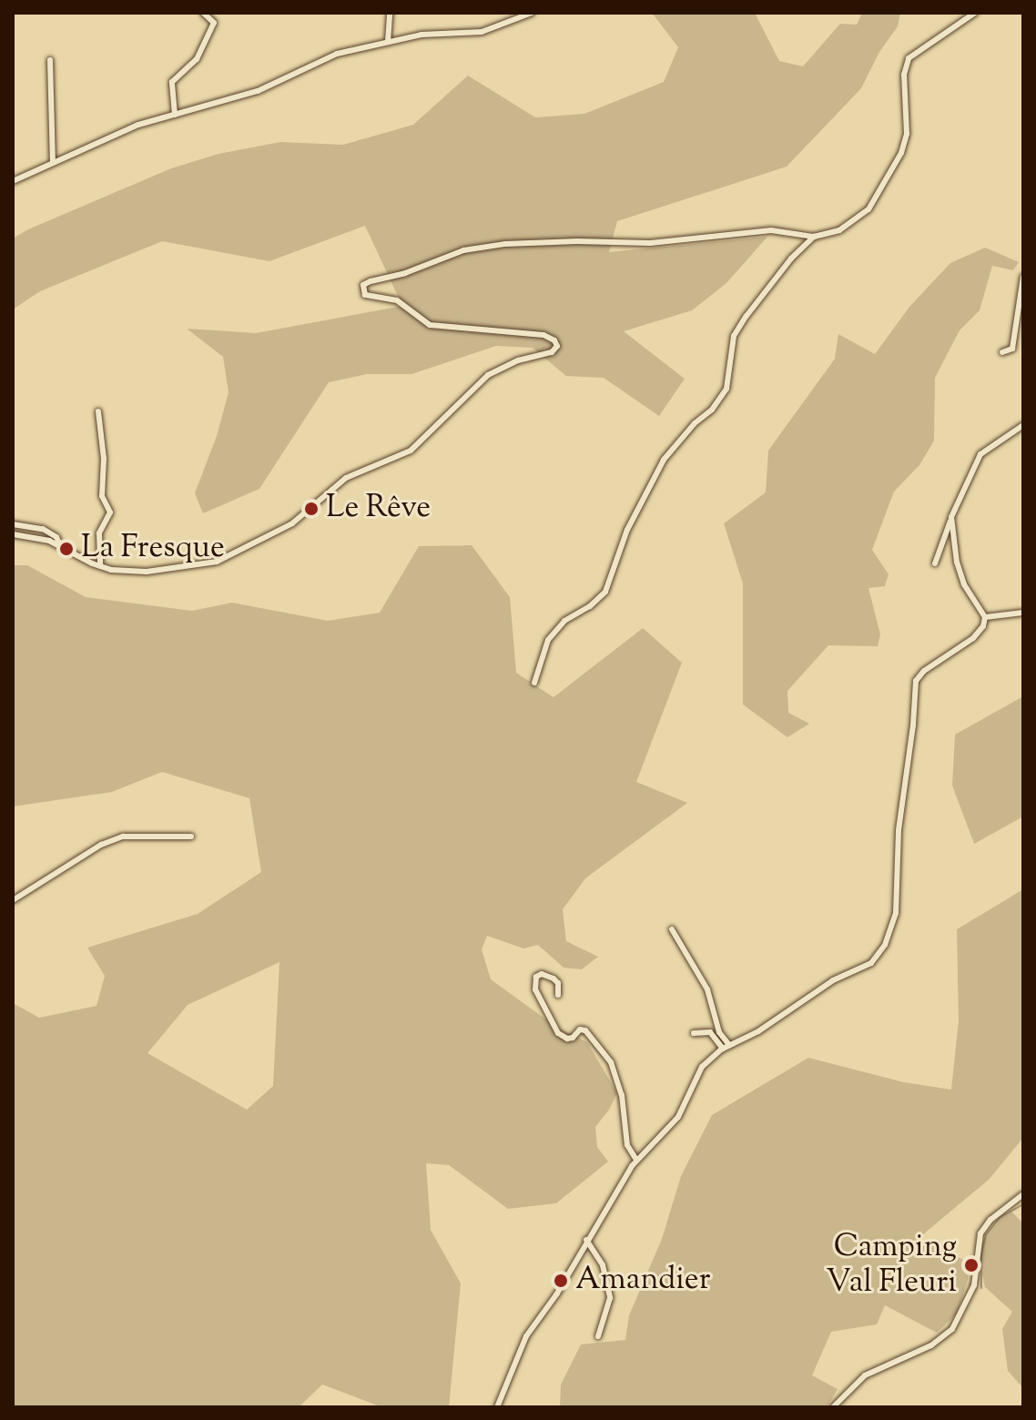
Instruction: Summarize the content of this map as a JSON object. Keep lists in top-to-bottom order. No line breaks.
{"places":["Le Rêve","La Fresque","Camping Val Fleuri","Amandier"]}
